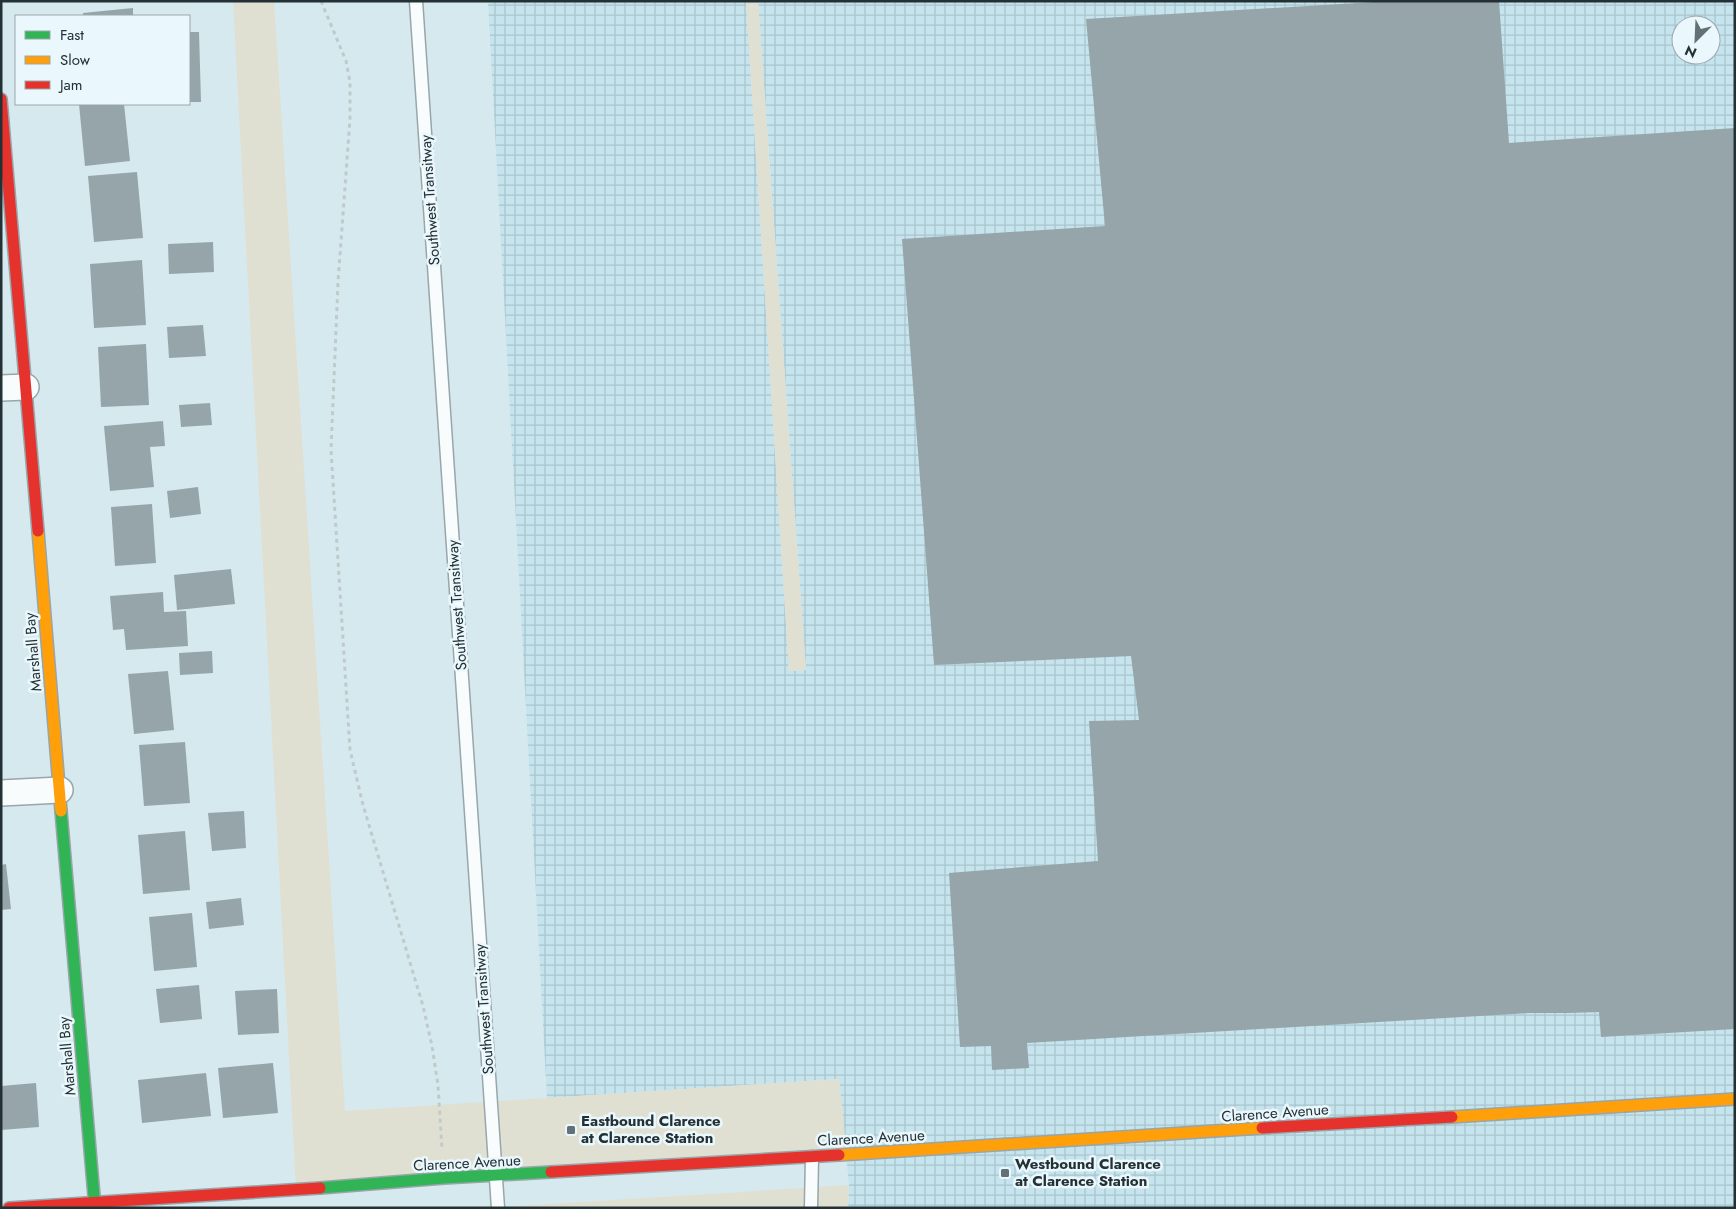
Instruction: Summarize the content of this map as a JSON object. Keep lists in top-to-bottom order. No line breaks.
{"streets":{"street":["Marshall Bay","Clarence Avenue"],"lane":["Southwest Transitway"]},"crossings":[["Southwest Transitway","Clarence Avenue"],["Marshall Bay","Clarence Avenue"]],"places":{"transit":["Eastbound Clarence at Clarence Station","Westbound Clarence at Clarence Station"]},"legend":["Fast","Slow","Jam"],"north":"bottom left"}
